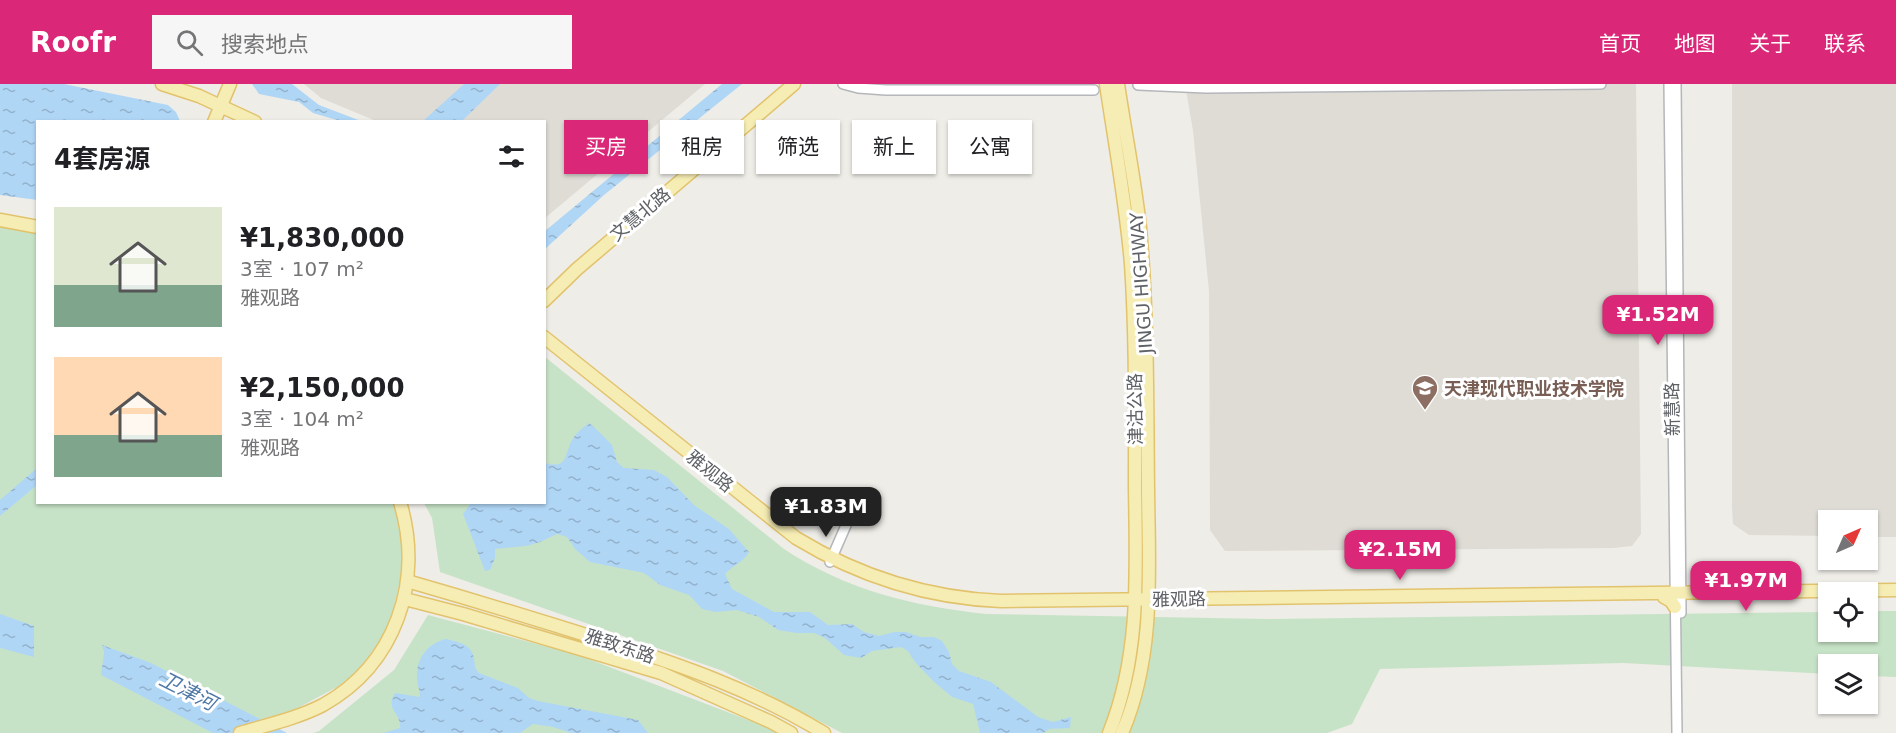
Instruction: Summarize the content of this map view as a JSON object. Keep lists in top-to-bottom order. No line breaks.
{"streets":{"main road":["文慧北路","JINGU HIGHWAY","津沽公路","雅观路","雅致东路"],"street":["新慧路"]},"crossings":[["JINGU HIGHWAY","津沽公路"],["JINGU HIGHWAY","雅观路"],["津沽公路","雅观路"],["新慧路","雅观路"]],"water":["卫津河"],"places":{"school or university":["天津现代职业技术学院"]},"north":"top right","page":{"header":"Roofr","search":"搜索地点","nav":["首页","地图","关于","联系"],"chip":["买房","租房","筛选","新上","公寓"],"heading":"4套房源","list":[{"name":"¥1,830,000","note":"3室 · 107 m² · 雅观路"},{"name":"¥2,150,000","note":"3室 · 104 m² · 雅观路"}],"price":["¥1.52M","¥1.83M","¥2.15M","¥1.97M"]}}
